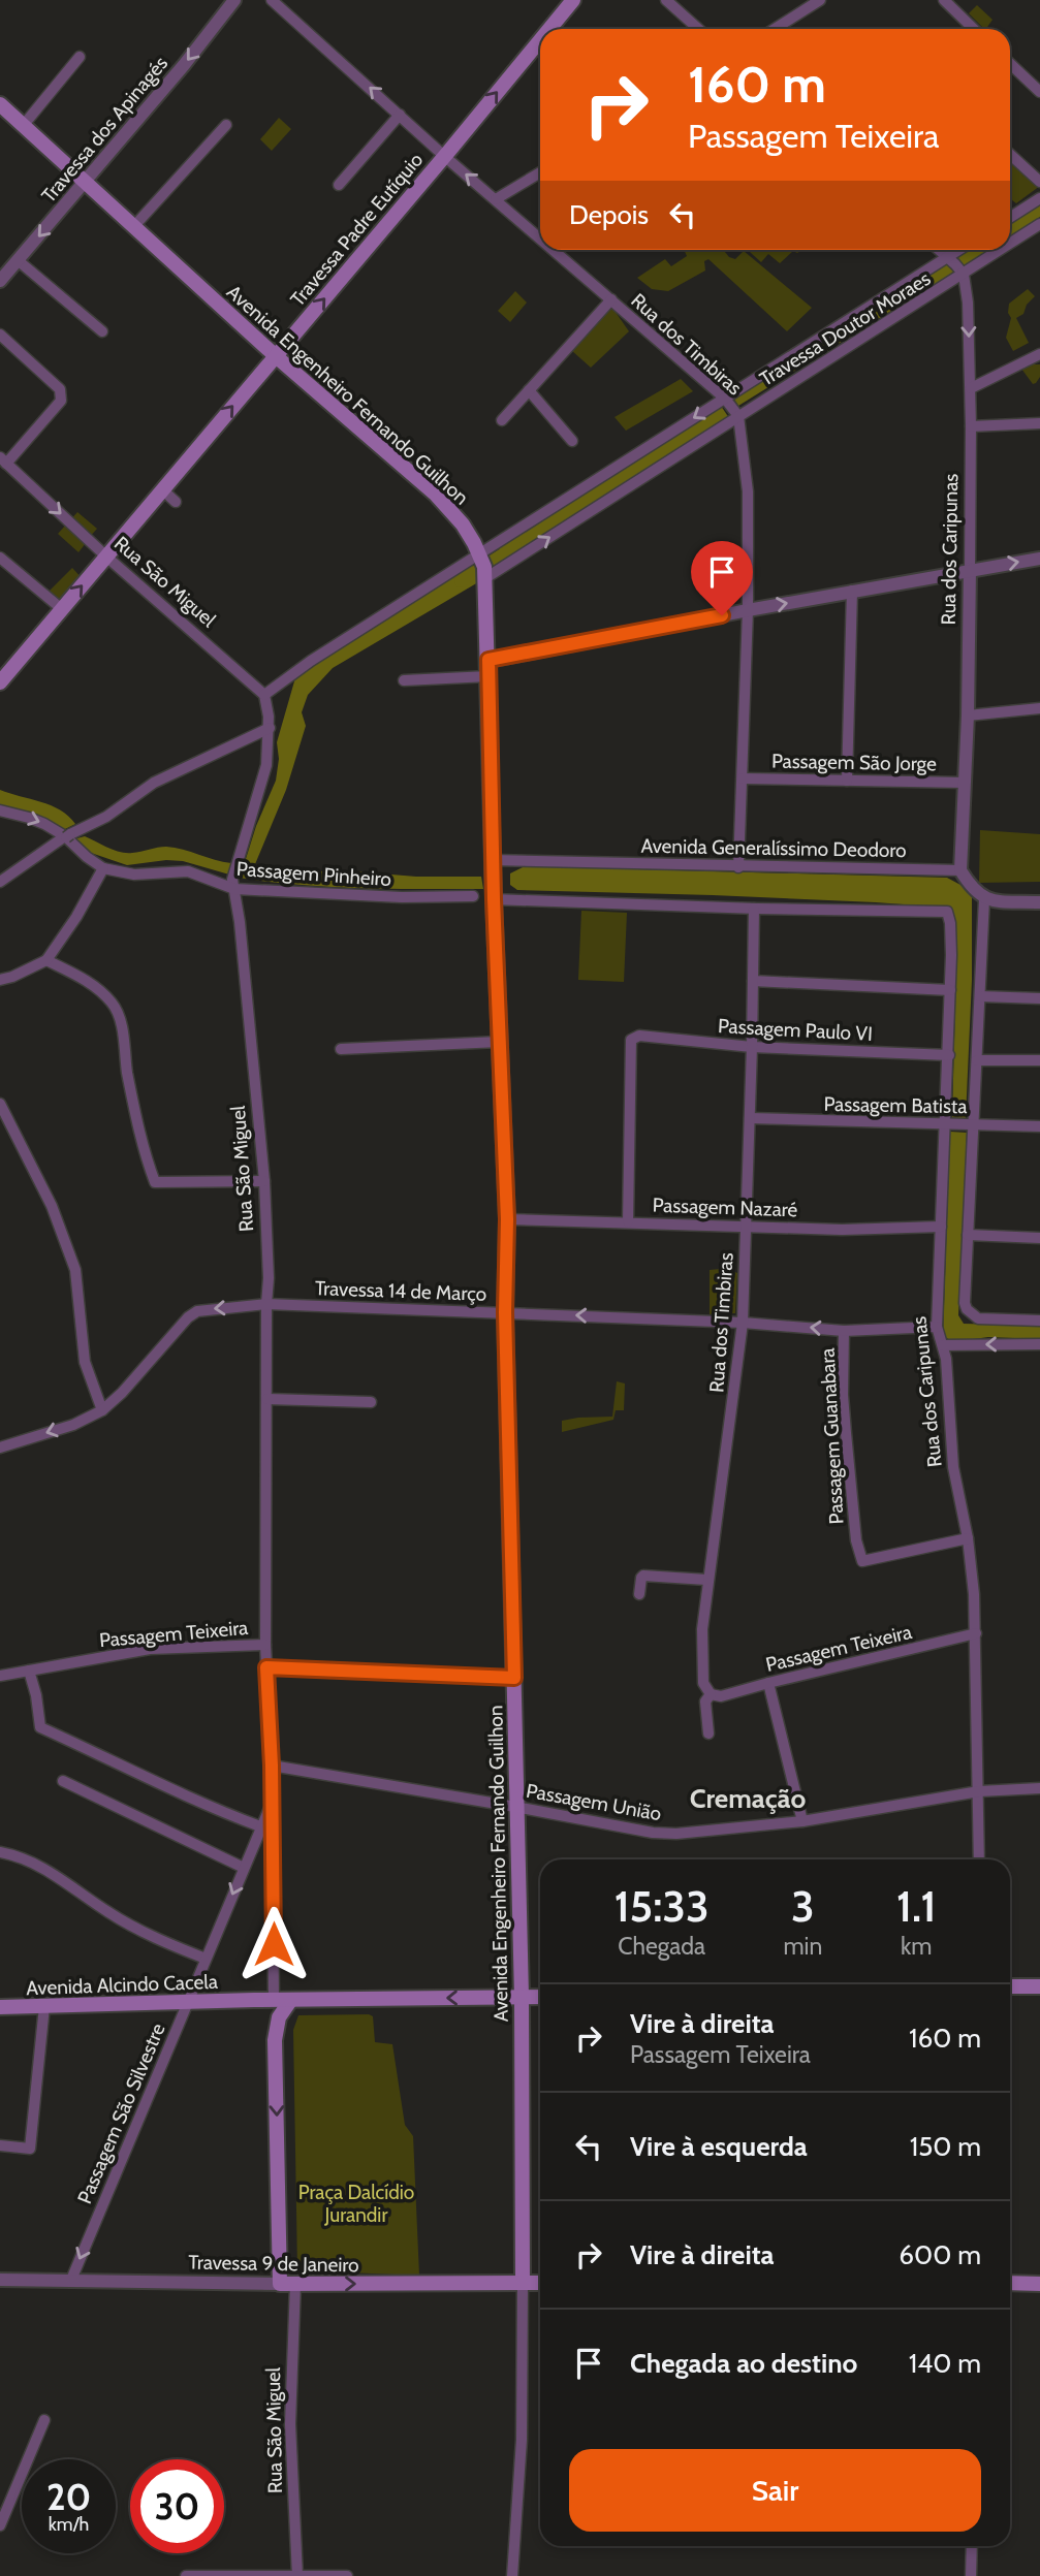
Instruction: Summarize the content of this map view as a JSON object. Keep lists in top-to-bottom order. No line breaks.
{"streets":{"main road":["Travessa Padre Eutíquio","Avenida Engenheiro Fernando Guilhon","Rua São Miguel","Avenida Alcindo Cacela","Travessa 9 de Janeiro"],"street":["Travessa dos Apinagés","Travessa Doutor Moraes","Rua dos Timbiras","Rua dos Caripunas","Passagem São Jorge","Avenida Generalíssimo Deodoro","Passagem Pinheiro","Passagem Paulo VI","Passagem Batista","Passagem Nazaré","Travessa 14 de Março","Passagem Guanabara","Passagem Teixeira","Passagem União","Passagem São Silvestre"]},"crossings":[["Travessa dos Apinagés","Avenida Engenheiro Fernando Guilhon"],["Travessa Padre Eutíquio","Rua dos Timbiras"],["Travessa Padre Eutíquio","Avenida Engenheiro Fernando Guilhon"],["Travessa Padre Eutíquio","Rua São Miguel"],["Travessa Doutor Moraes","Rua dos Timbiras"],["Travessa Doutor Moraes","Avenida Engenheiro Fernando Guilhon"],["Travessa Doutor Moraes","Rua dos Caripunas"],["Travessa Doutor Moraes","Rua São Miguel"],["Rua dos Timbiras","Rua dos Caripunas"],["Rua dos Timbiras","Passagem São Jorge"],["Rua dos Timbiras","Avenida Generalíssimo Deodoro"],["Rua dos Timbiras","Passagem Paulo VI"],["Rua dos Timbiras","Passagem Batista"],["Rua dos Timbiras","Passagem Nazaré"],["Rua dos Timbiras","Travessa 14 de Março"],["Rua dos Timbiras","Passagem Teixeira"],["Avenida Engenheiro Fernando Guilhon","Avenida Generalíssimo Deodoro"],["Avenida Engenheiro Fernando Guilhon","Passagem Nazaré"],["Avenida Engenheiro Fernando Guilhon","Travessa 14 de Março"],["Avenida Engenheiro Fernando Guilhon","Passagem União"],["Avenida Engenheiro Fernando Guilhon","Avenida Alcindo Cacela"],["Avenida Engenheiro Fernando Guilhon","Travessa 9 de Janeiro"],["Rua dos Caripunas","Passagem São Jorge"],["Rua dos Caripunas","Avenida Generalíssimo Deodoro"],["Rua dos Caripunas","Passagem Paulo VI"],["Rua dos Caripunas","Passagem Batista"],["Rua dos Caripunas","Passagem Nazaré"],["Rua dos Caripunas","Travessa 14 de Março"],["Rua dos Caripunas","Passagem Guanabara"],["Rua dos Caripunas","Passagem Teixeira"],["Rua dos Caripunas","Passagem União"],["Rua São Miguel","Passagem Pinheiro"],["Rua São Miguel","Travessa 14 de Março"],["Rua São Miguel","Passagem Teixeira"],["Rua São Miguel","Passagem União"],["Rua São Miguel","Avenida Alcindo Cacela"],["Rua São Miguel","Passagem São Silvestre"],["Rua São Miguel","Travessa 9 de Janeiro"],["Passagem Paulo VI","Passagem Nazaré"],["Travessa 14 de Março","Passagem Guanabara"],["Avenida Alcindo Cacela","Passagem São Silvestre"],["Passagem São Silvestre","Travessa 9 de Janeiro"]],"one_way":["Travessa Padre Eutíquio","Travessa 14 de Março","Avenida Alcindo Cacela","Passagem São Silvestre","Travessa 9 de Janeiro"],"districts":["Cremação"],"parks":["Praça Dalcídio Jurandir"],"page":{"turn":["160 m","Passagem Teixeira"],"then":"Depois","eta":["15:33","Chegada","3","min","1.1","km"],"list":[{"name":"Vire à direita","note":"Passagem Teixeira","value":"160 m"},{"name":"Vire à esquerda","value":"150 m"},{"name":"Vire à direita","value":"600 m"},{"name":"Chegada ao destino","value":"140 m"}],"buttons":"Sair","speed":"20 km/h","limit":"30"}}
